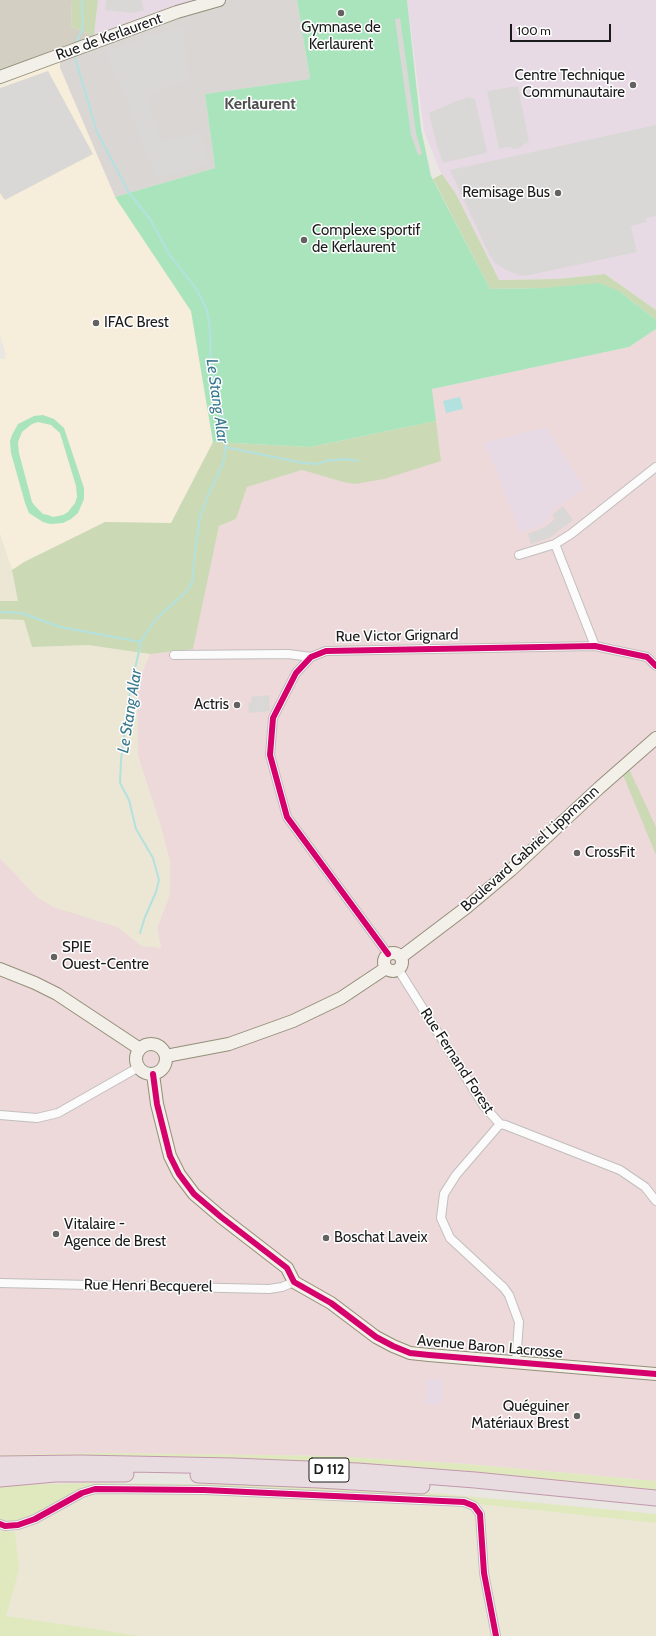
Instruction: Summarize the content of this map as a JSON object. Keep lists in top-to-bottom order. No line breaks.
{"streets":{"highway":["D 112"],"street":["Rue de Kerlaurent","Rue Victor Grignard","Boulevard Gabriel Lippmann","Rue Fernand Forest","Rue Henri Becquerel","Avenue Baron Lacrosse"]},"crossings":[["Rue Victor Grignard","Boulevard Gabriel Lippmann"],["Rue Victor Grignard","Rue Fernand Forest"],["Boulevard Gabriel Lippmann","Rue Fernand Forest"],["Rue Henri Becquerel","Avenue Baron Lacrosse"]],"districts":["Kerlaurent"],"water":["Le Stang Alar"],"places":["Gymnase de Kerlaurent","Centre Technique Communautaire","Remisage Bus","Complexe sportif de Kerlaurent","IFAC Brest","Actris","CrossFit","SPIE Ouest-Centre","Vitalaire - Agence de Brest","Boschat Laveix","Quéguiner Matériaux Brest"],"scale_bar":"100 m"}
